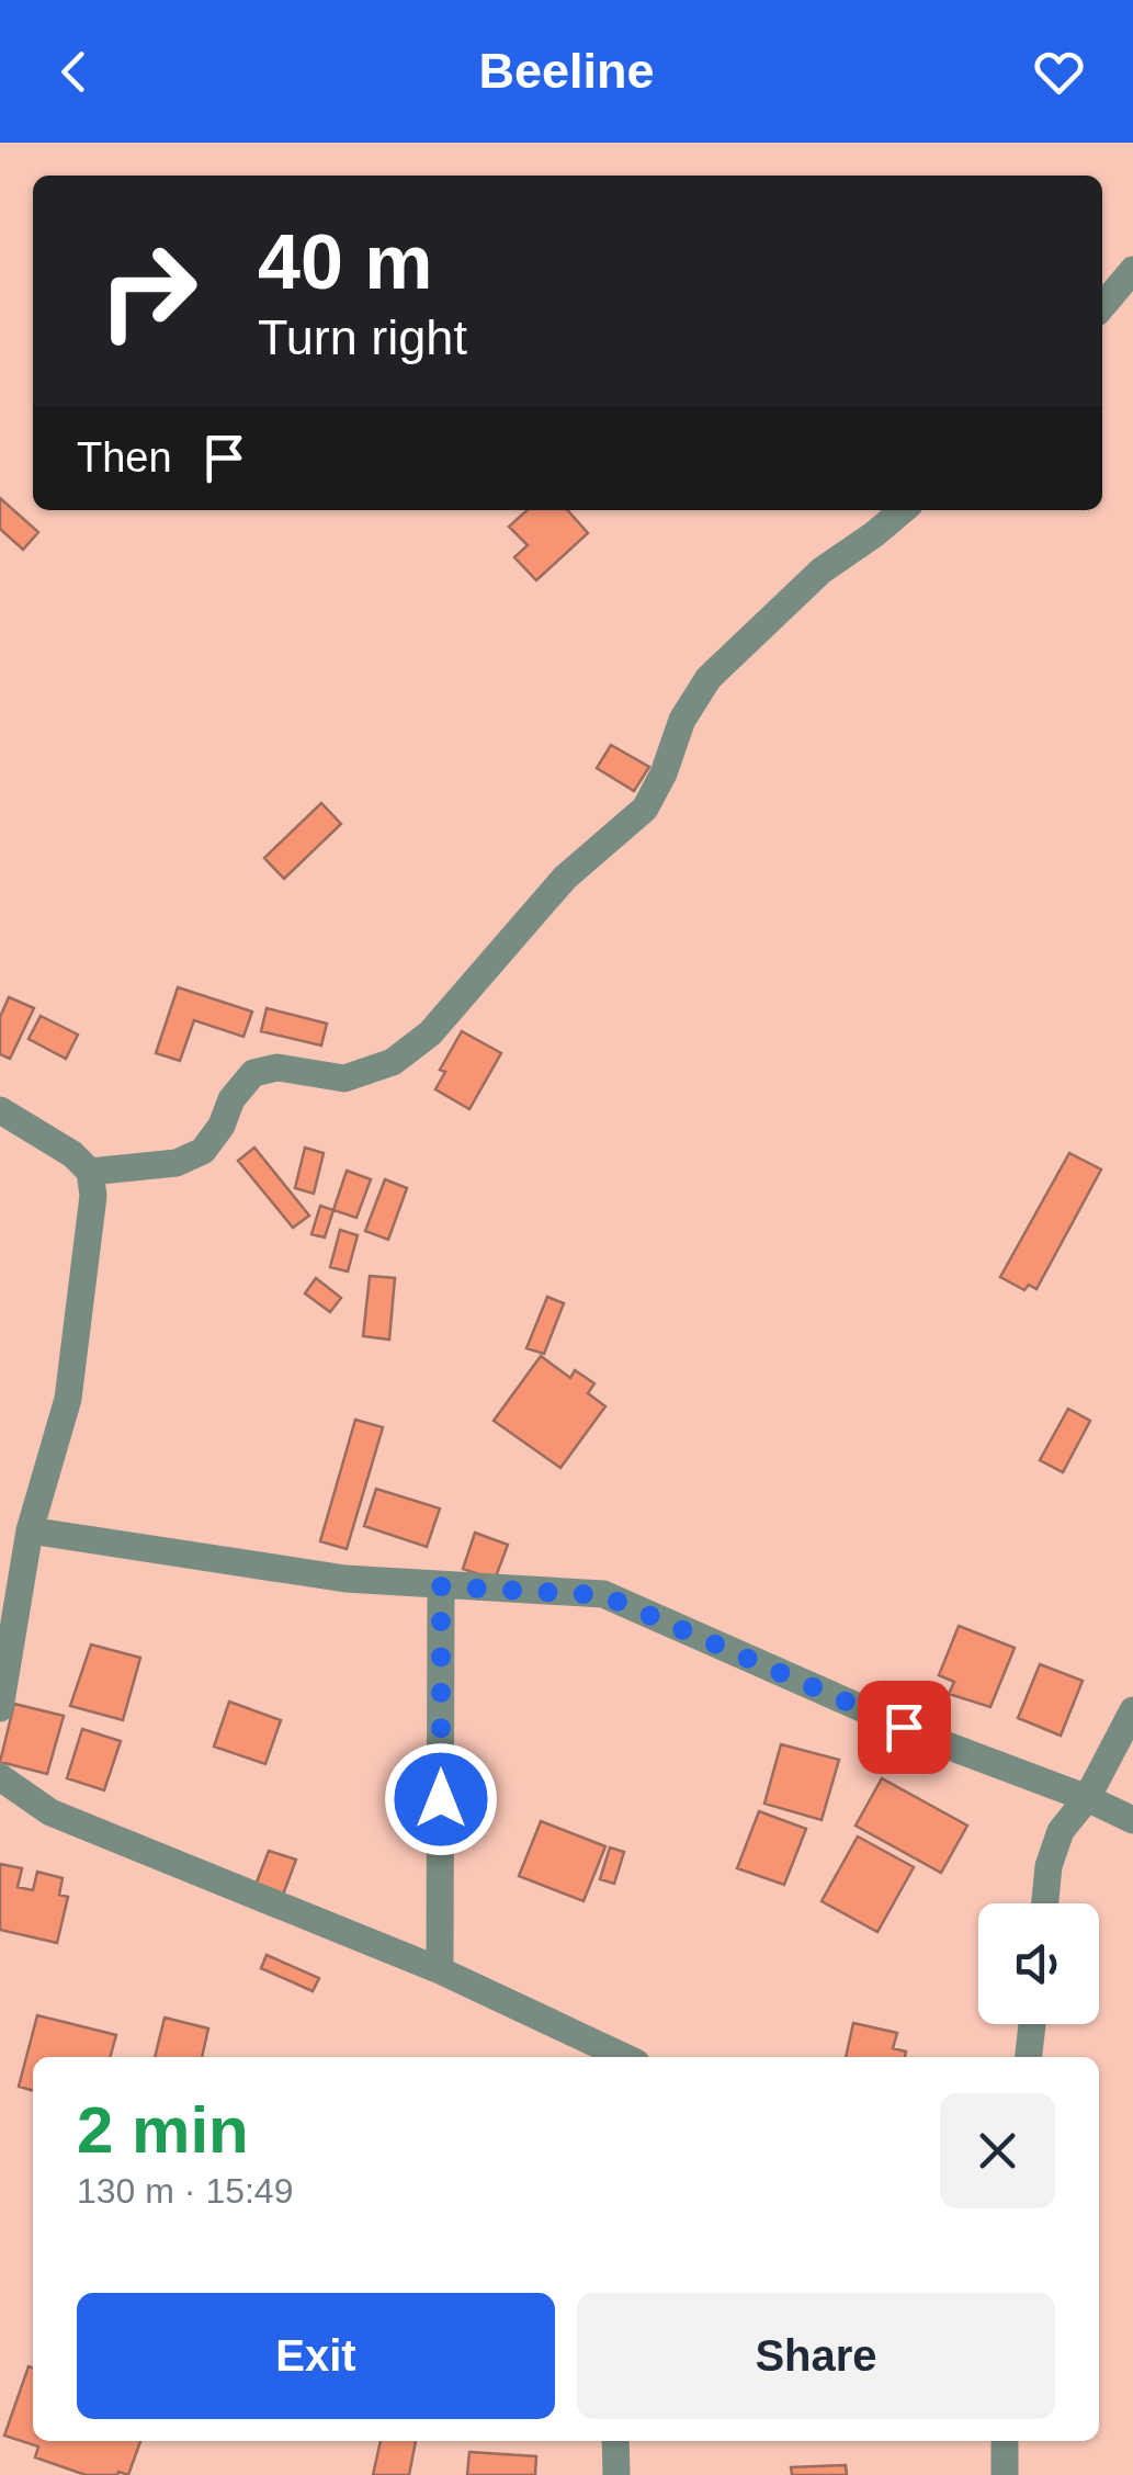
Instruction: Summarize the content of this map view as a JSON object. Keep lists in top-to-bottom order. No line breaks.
{"page":{"header":"Beeline","turn":["40 m","Turn right"],"then":"Then","heading":["2 min","130 m · 15:49"],"buttons":["Exit","Share"]}}
